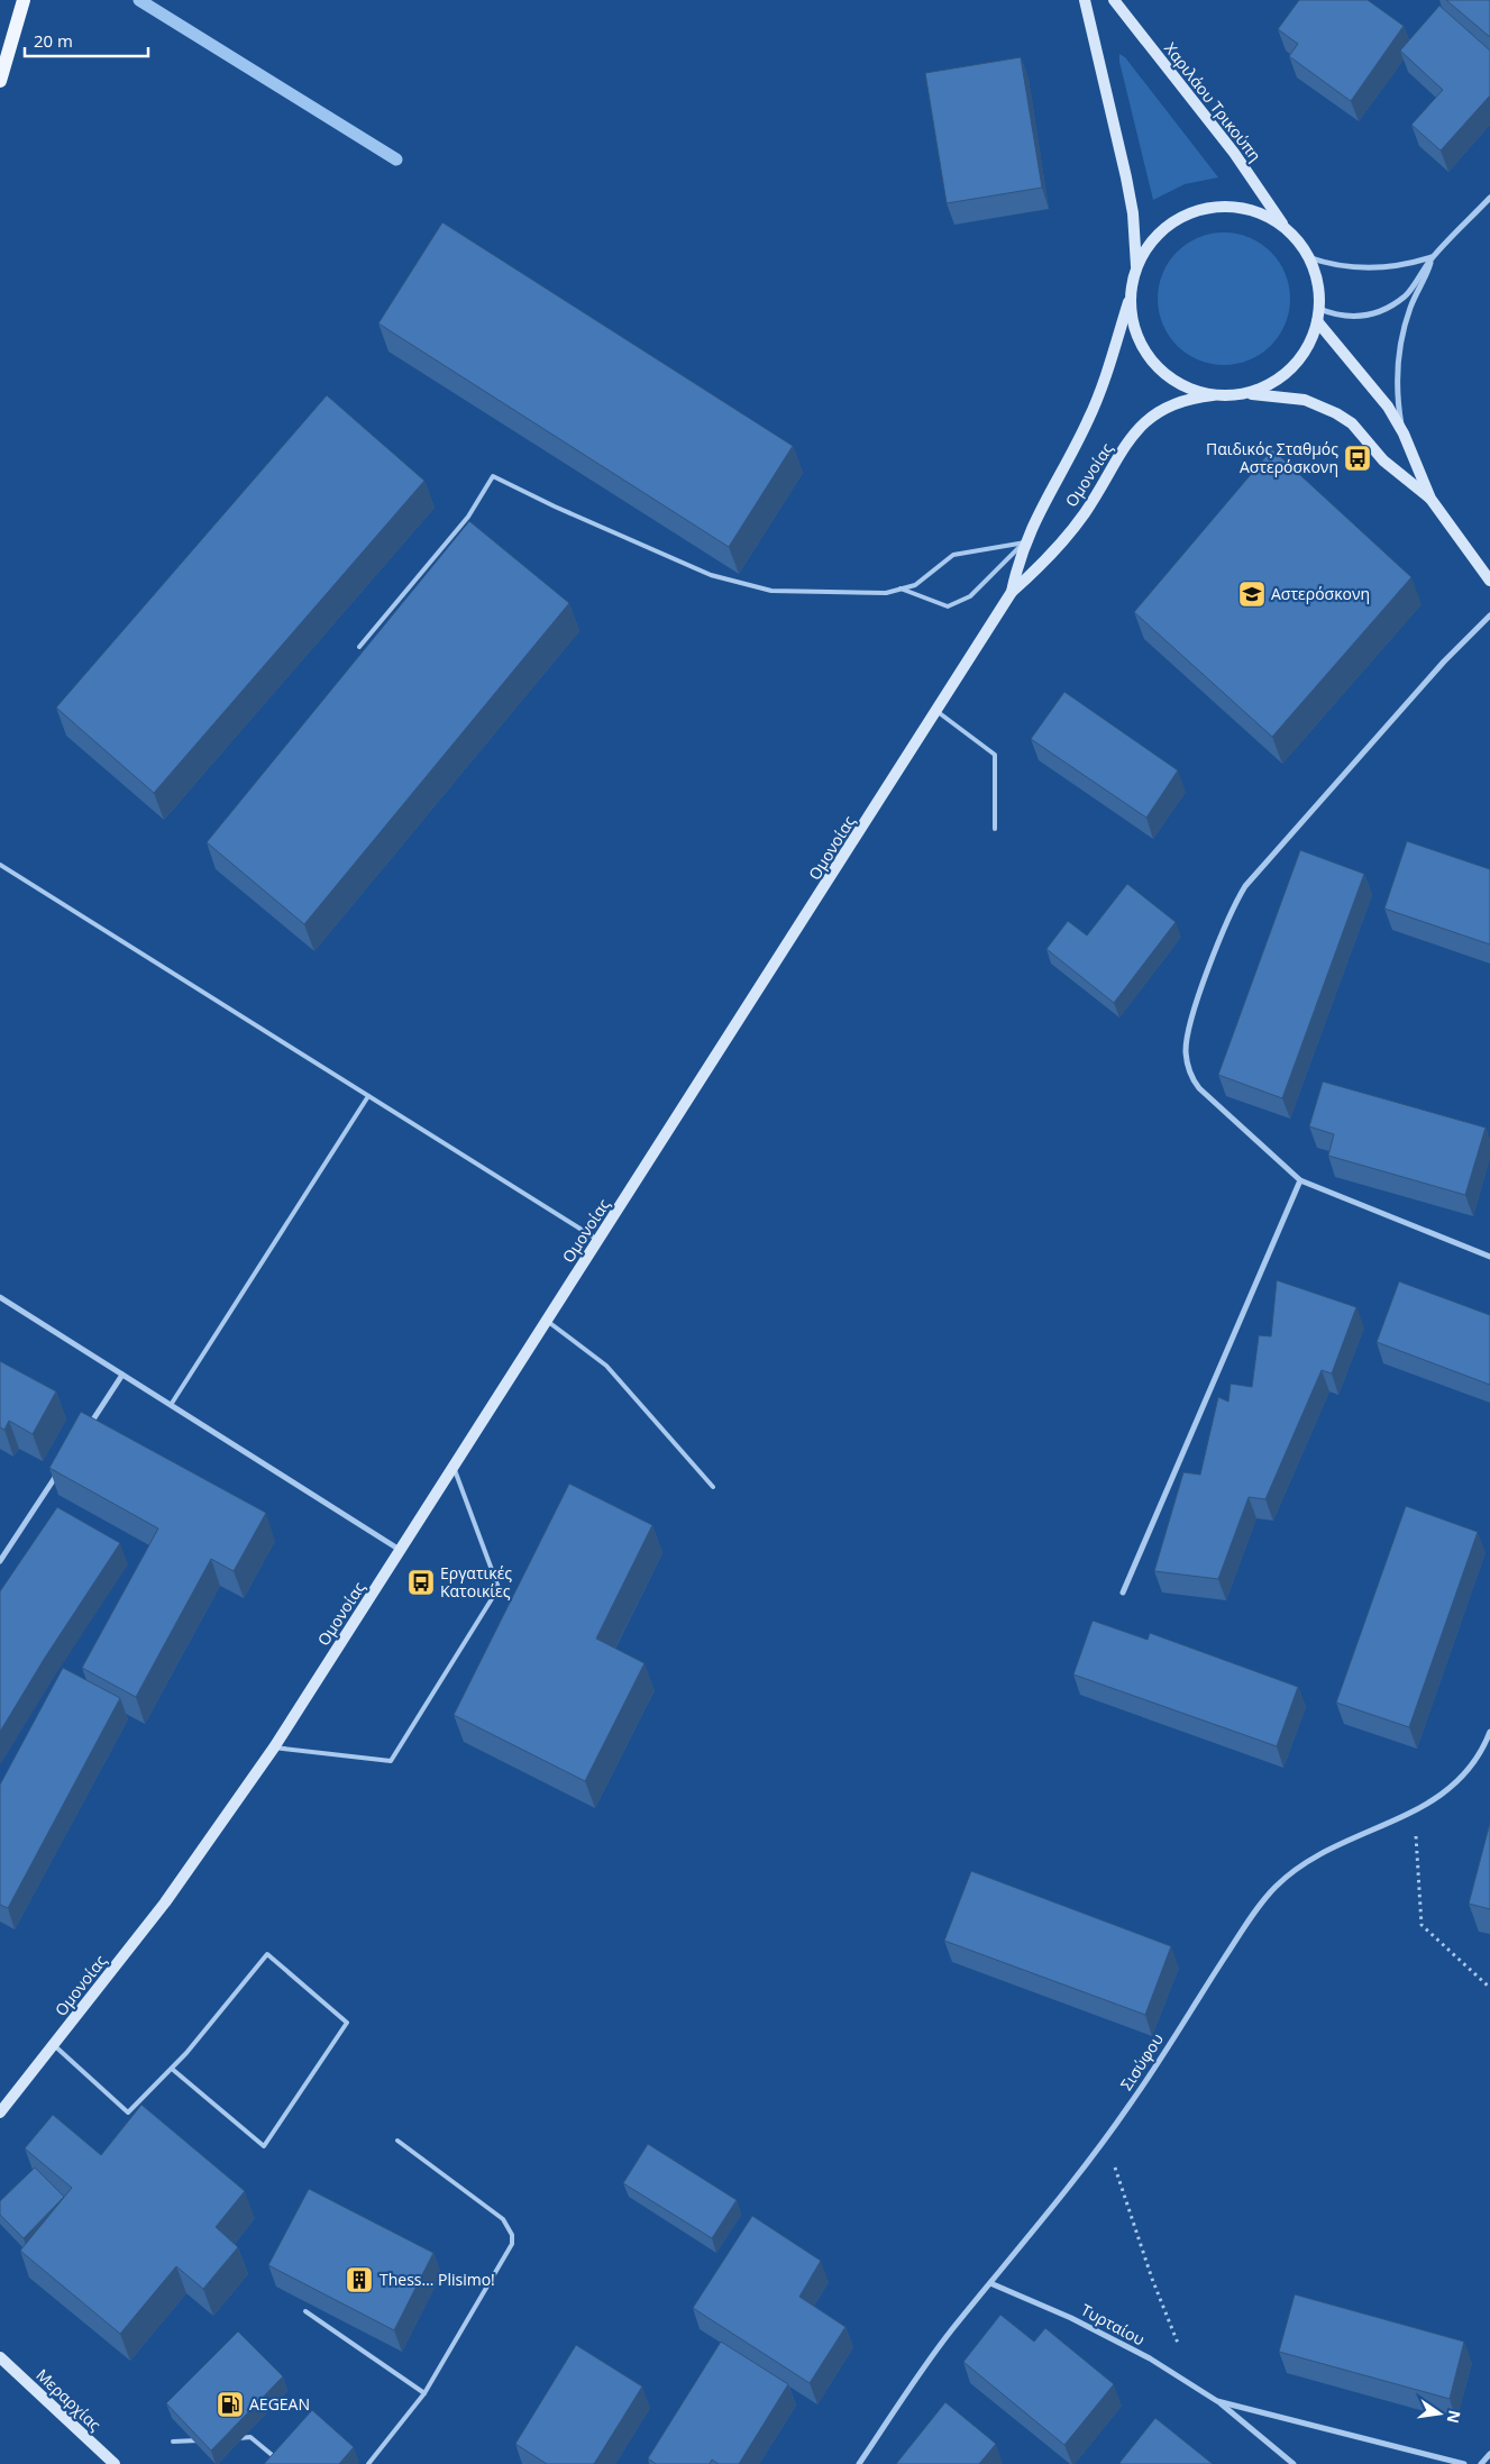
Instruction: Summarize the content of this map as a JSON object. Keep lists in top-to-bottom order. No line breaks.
{"streets":{"street":["Χαριλάου Τρικούπη","Ομονοίας","Σισύφου","Τυρταίου","Μεραρχίας"]},"crossings":[["Χαριλάου Τρικούπη","Ομονοίας"],["Σισύφου","Τυρταίου"]],"places":{"bus stop":["Παιδικός Σταθμός Αστερόσκονη","Εργατικές Κατοικίες"],"school or university":["Αστερόσκονη"],"building":["Thess… Plisimo!"],"fuel station":["AEGEAN"]},"scale_bar":"20 m","north":"right"}
